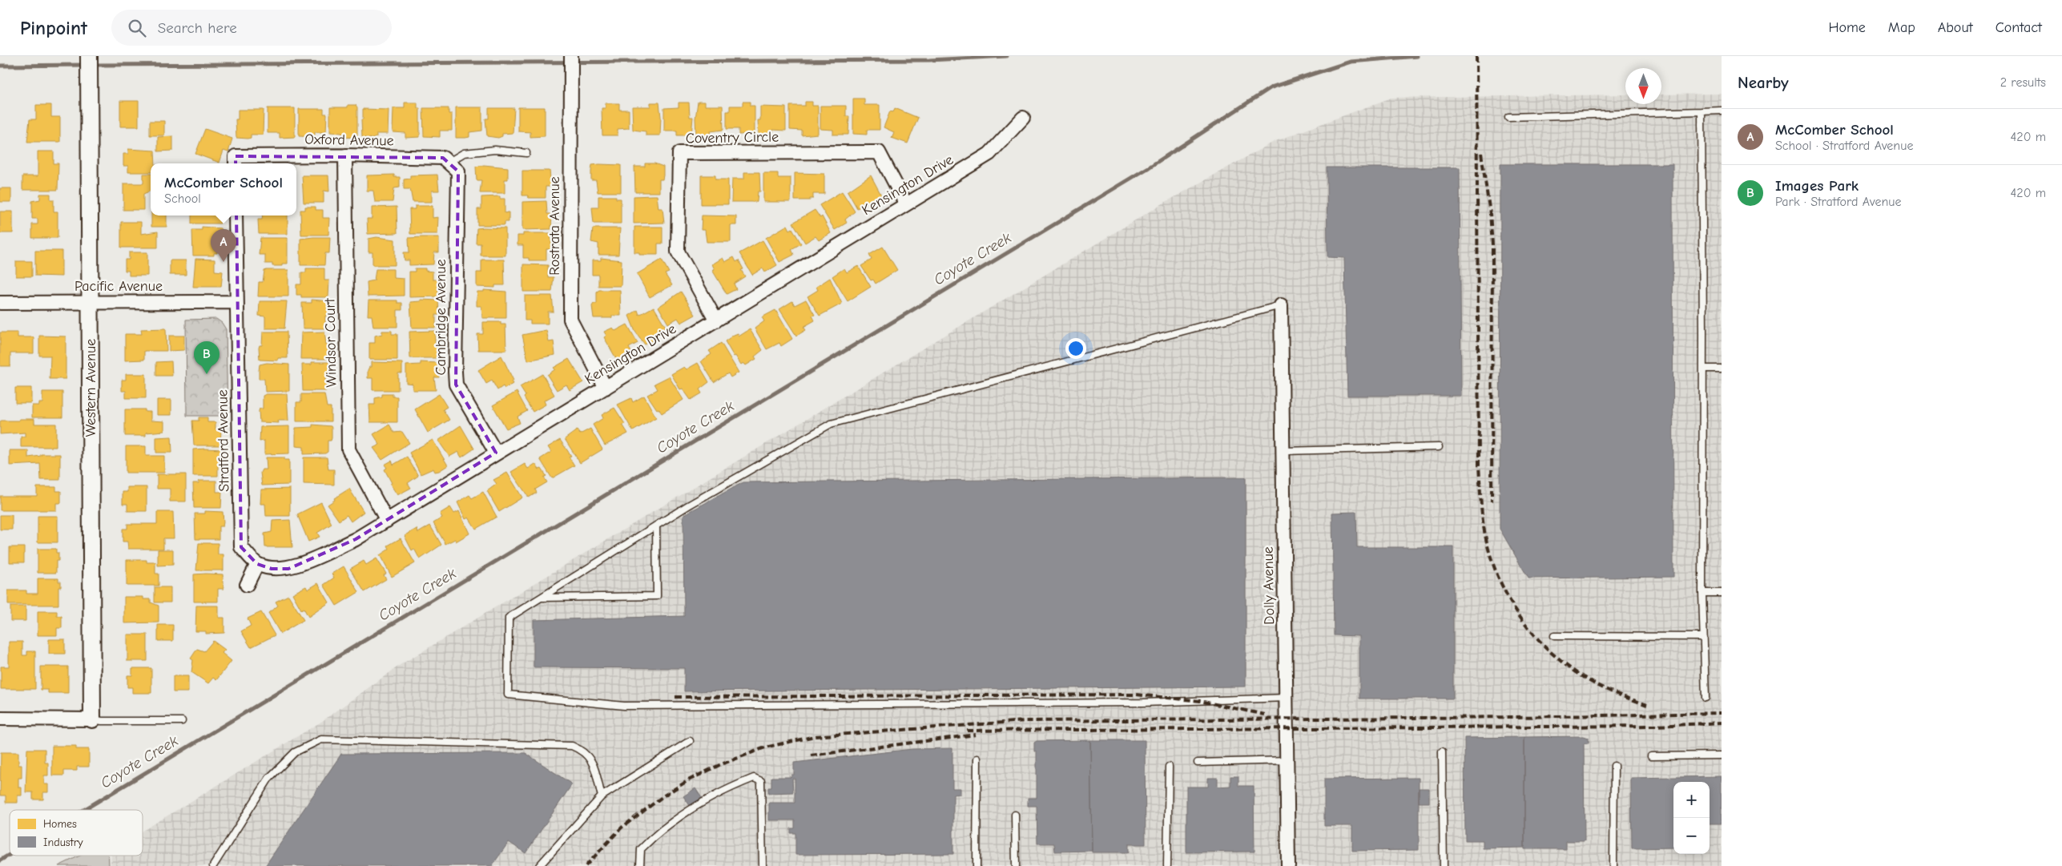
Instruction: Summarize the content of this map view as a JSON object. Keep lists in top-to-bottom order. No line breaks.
{"streets":{"street":["Coventry Circle","Oxford Avenue","Kensington Drive","Rostrata Avenue","Pacific Avenue","Cambridge Avenue","Windsor Court","Western Avenue","Stratford Avenue","Dolly Avenue"]},"crossings":[["Coventry Circle","Kensington Drive"],["Oxford Avenue","Cambridge Avenue"],["Oxford Avenue","Windsor Court"],["Kensington Drive","Rostrata Avenue"],["Kensington Drive","Cambridge Avenue"],["Kensington Drive","Windsor Court"],["Kensington Drive","Stratford Avenue"],["Pacific Avenue","Western Avenue"],["Pacific Avenue","Stratford Avenue"]],"water":["Coyote Creek"],"legend":["Homes","Industry"],"north":"bottom","page":{"header":"Pinpoint","search":"Search here","nav":["Home","Map","About","Contact"],"heading":["Nearby","2 results"],"list":[{"mark":"A","name":"McComber School","note":"School · Stratford Avenue","value":"420 m"},{"mark":"B","name":"Images Park","note":"Park · Stratford Avenue","value":"420 m"}],"popup":["McComber School","School"],"pins":["A","B"],"map_buttons":["+","−"]}}
